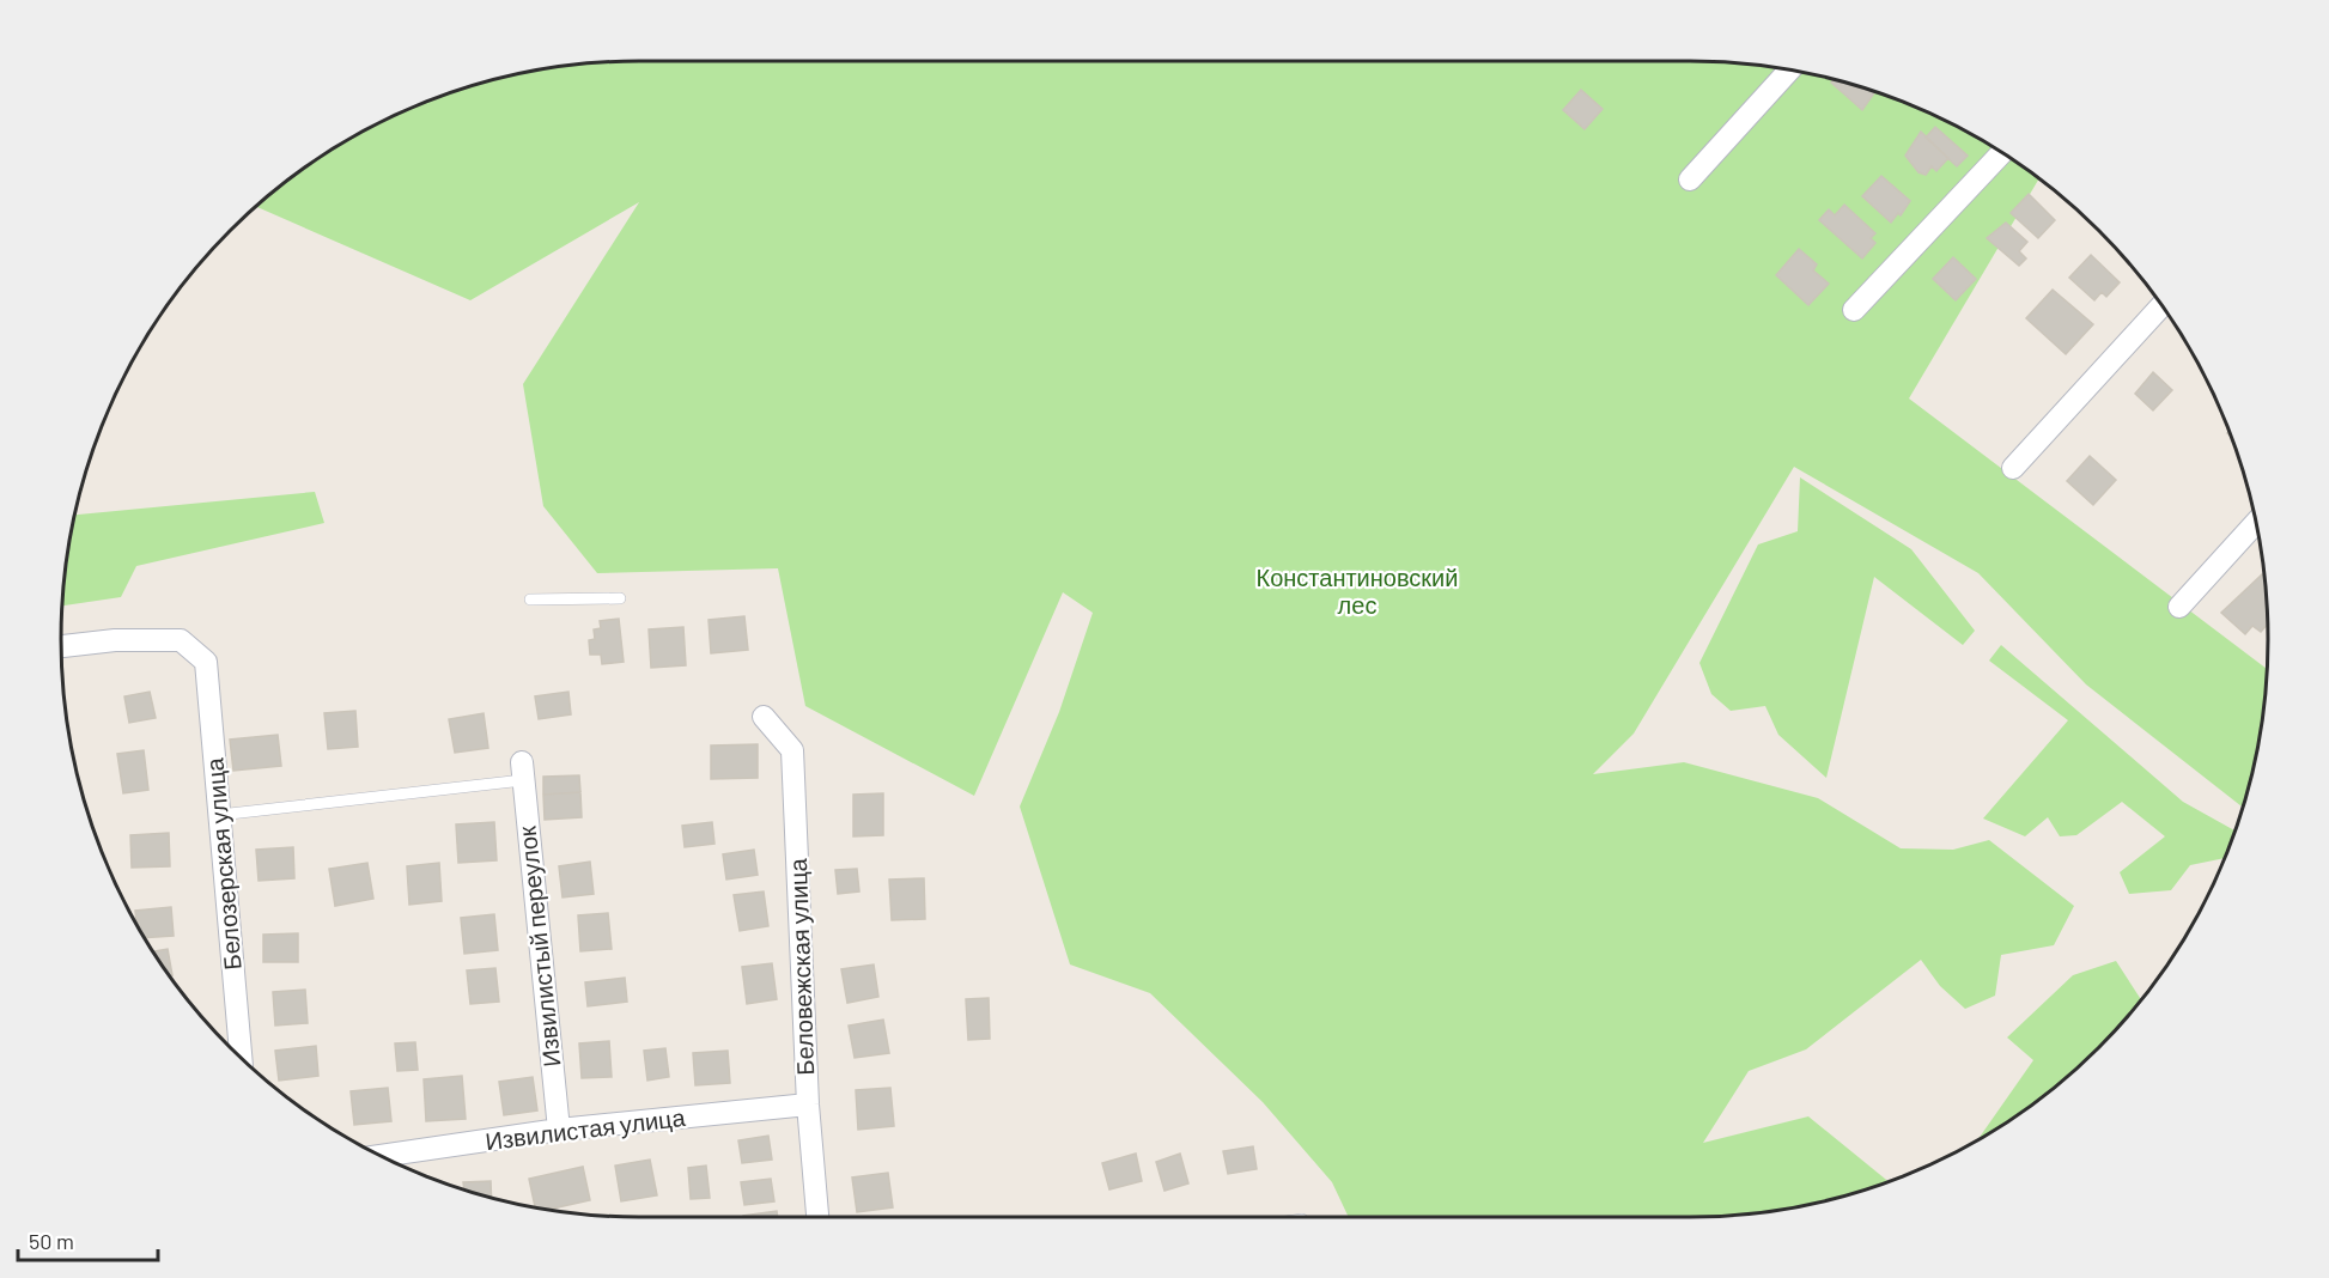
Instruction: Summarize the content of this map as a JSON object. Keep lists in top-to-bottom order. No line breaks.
{"streets":{"street":["Белозерская улица","Извилистый переулок","Беловежская улица","Извилистая улица"]},"crossings":[["Извилистый переулок","Извилистая улица"],["Беловежская улица","Извилистая улица"]],"parks":["Константиновский лес"],"scale_bar":"50 m"}
